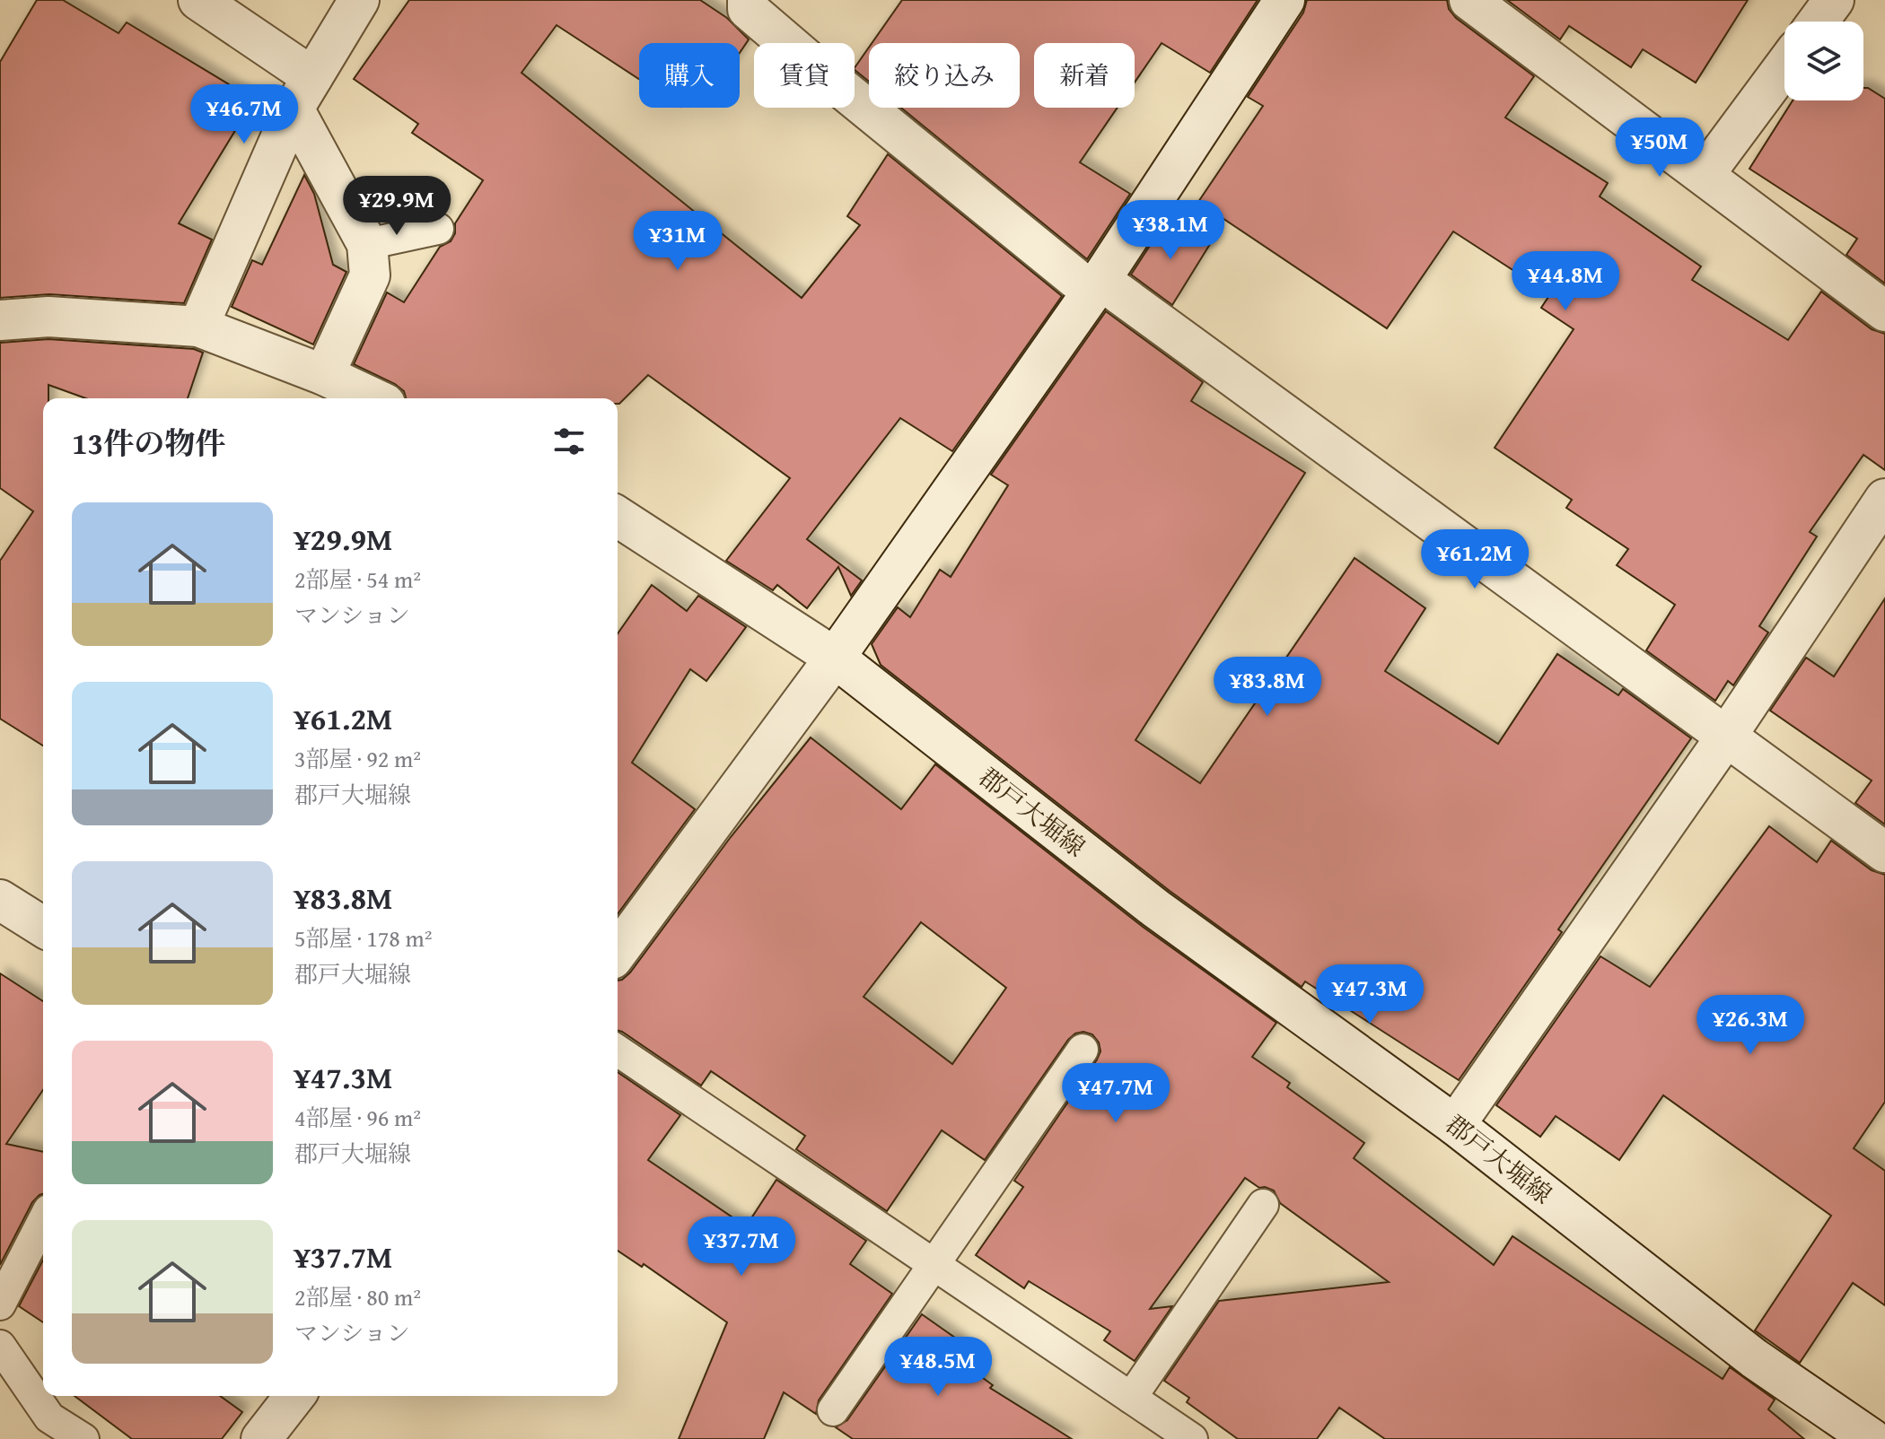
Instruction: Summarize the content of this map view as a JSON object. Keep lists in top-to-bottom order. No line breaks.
{"streets":{"street":["郡戸大堀線"]},"page":{"chip":["購入","賃貸","絞り込み","新着"],"price":["¥46.7M","¥50M","¥29.9M","¥38.1M","¥31M","¥44.8M","¥61.2M","¥83.8M","¥47.3M","¥26.3M","¥47.7M","¥37.7M","¥48.5M"],"heading":"13件の物件","list":[{"name":"¥29.9M","note":"2部屋 · 54 m² · マンション"},{"name":"¥61.2M","note":"3部屋 · 92 m² · 郡戸大堀線"},{"name":"¥83.8M","note":"5部屋 · 178 m² · 郡戸大堀線"},{"name":"¥47.3M","note":"4部屋 · 96 m² · 郡戸大堀線"},{"name":"¥37.7M","note":"2部屋 · 80 m² · マンション"}]}}
